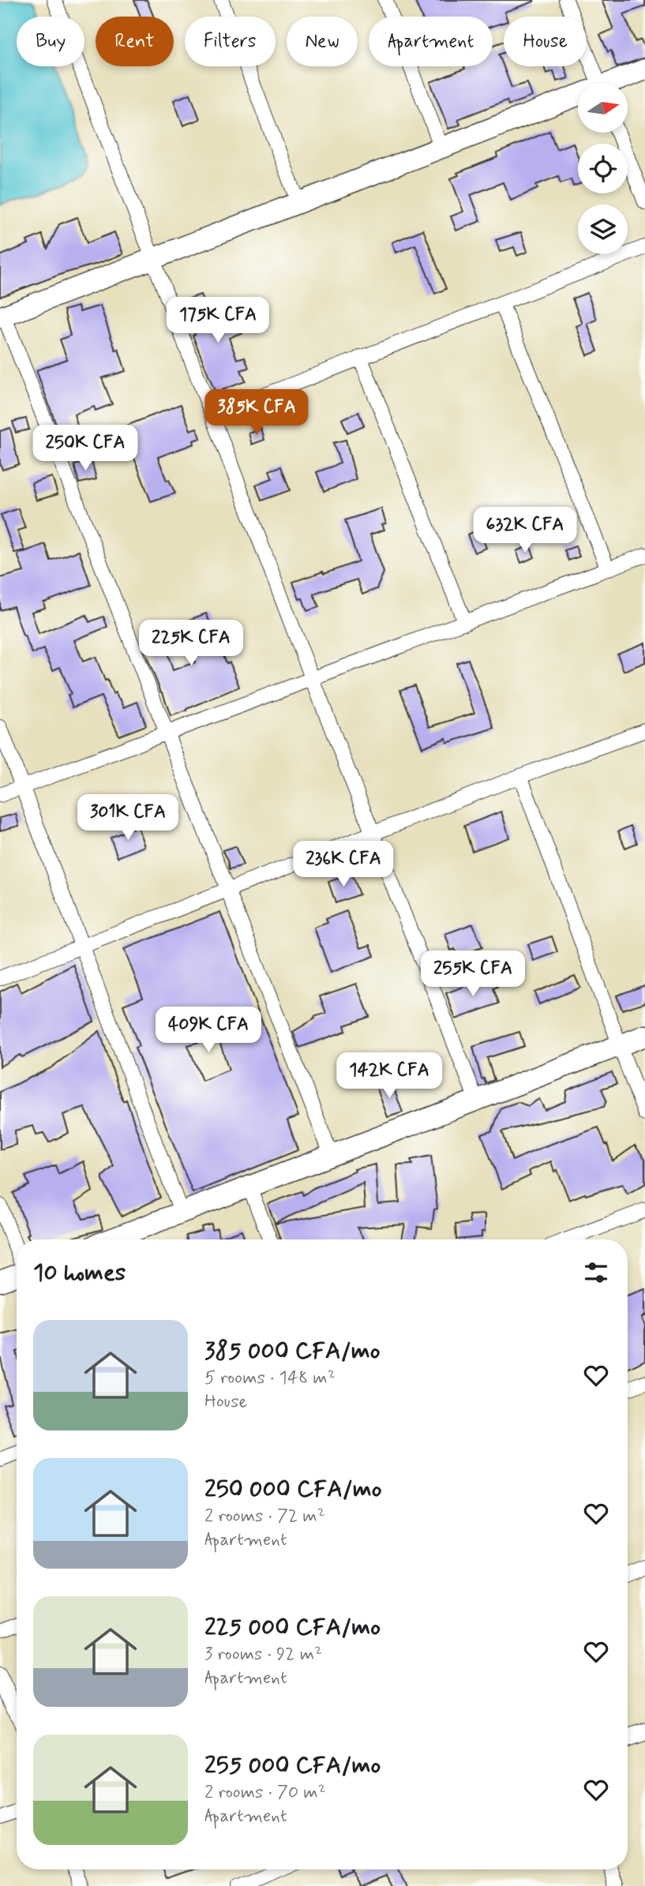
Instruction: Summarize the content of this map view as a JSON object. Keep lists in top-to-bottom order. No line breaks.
{"north":"right","page":{"chip":["Buy","Rent","Filters","New","Apartment","House"],"price":["175K CFA","385K CFA","250K CFA","632K CFA","225K CFA","301K CFA","236K CFA","255K CFA","409K CFA","142K CFA"],"heading":"10 homes","list":[{"name":"385 000 CFA/mo","note":"5 rooms · 148 m² · House"},{"name":"250 000 CFA/mo","note":"2 rooms · 72 m² · Apartment"},{"name":"225 000 CFA/mo","note":"3 rooms · 92 m² · Apartment"},{"name":"255 000 CFA/mo","note":"2 rooms · 70 m² · Apartment"}]}}
